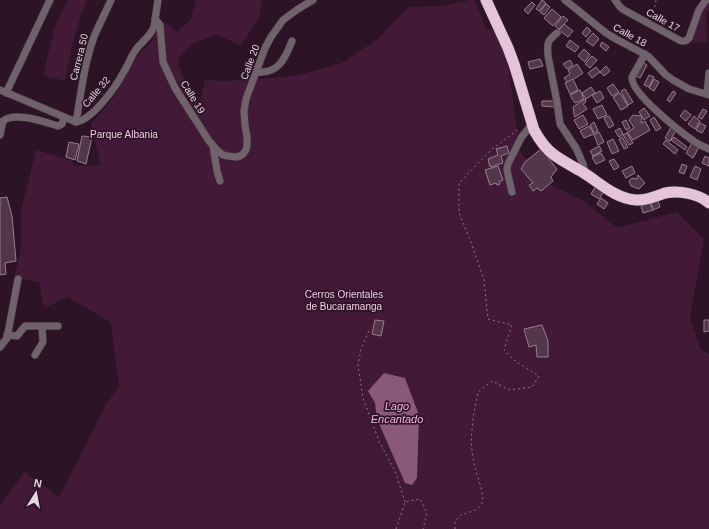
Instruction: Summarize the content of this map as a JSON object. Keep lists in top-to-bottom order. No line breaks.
{"streets":{"street":["Calle 17","Calle 18","Carrera 50","Calle 20","Calle 32","Calle 19"]},"crossings":[["Carrera 50","Calle 32"],["Calle 20","Calle 19"],["Calle 32","Calle 19"]],"water":["Lago Encantado"],"parks":["Parque Albania","Cerros Orientales de Bucaramanga"],"north":"top"}
